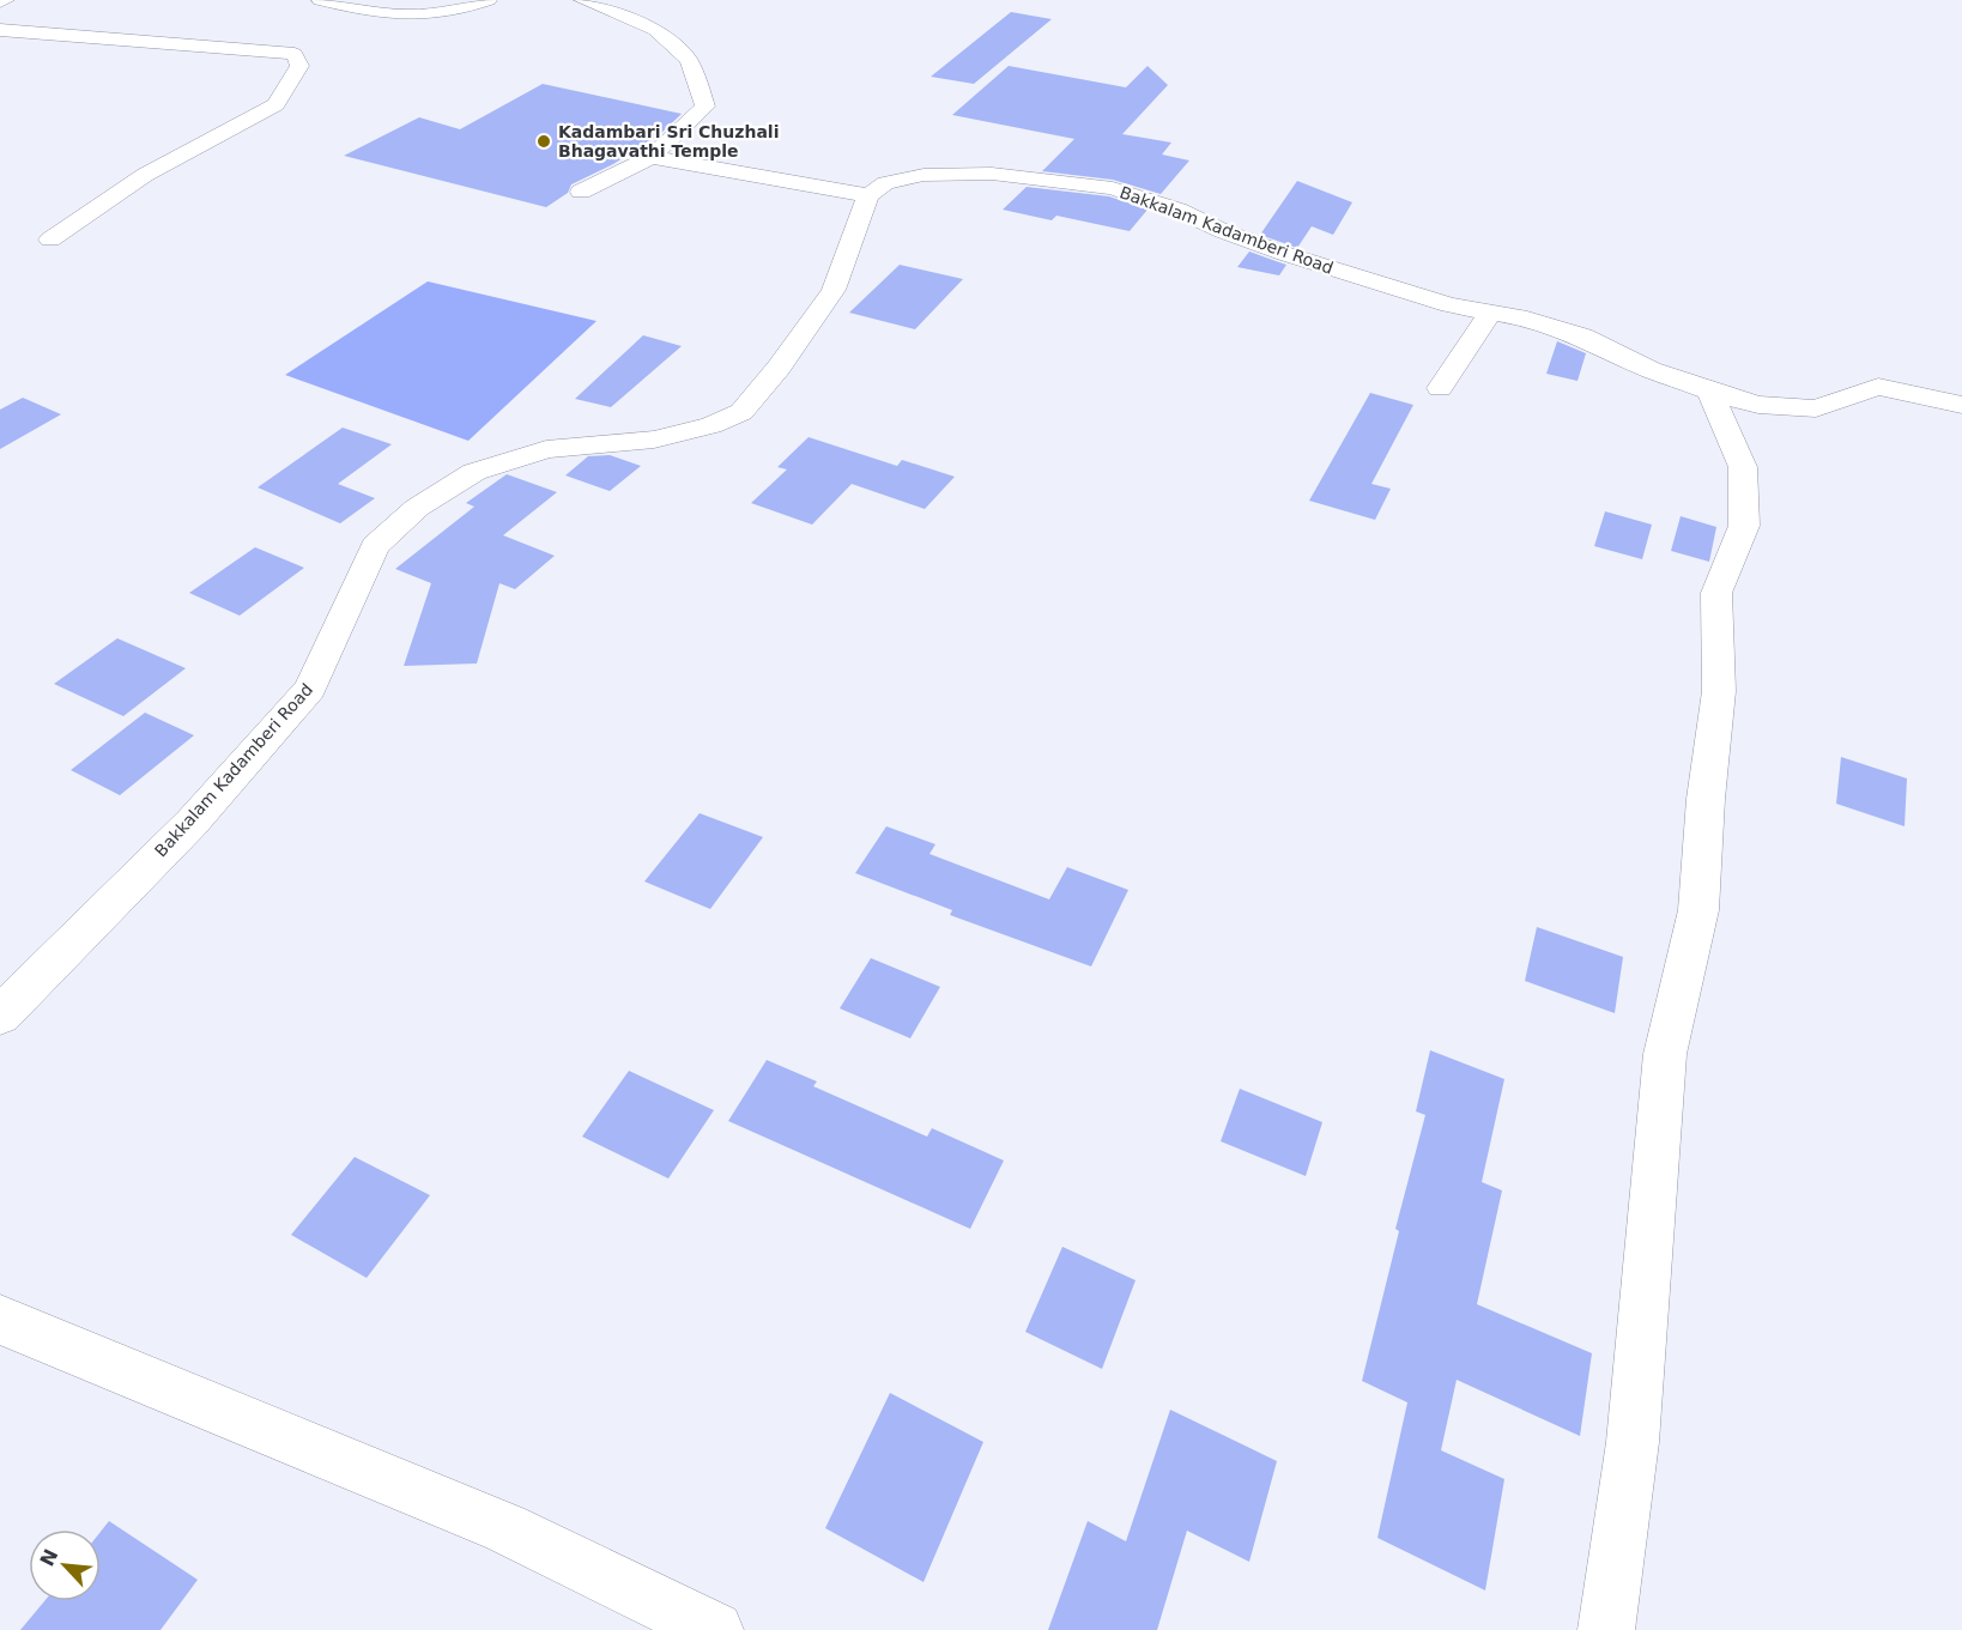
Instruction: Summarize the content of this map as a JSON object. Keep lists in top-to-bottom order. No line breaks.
{"streets":{"street":["Bakkalam Kadamberi Road"]},"places":["Kadambari Sri Chuzhali Bhagavathi Temple"],"north":"top left"}
